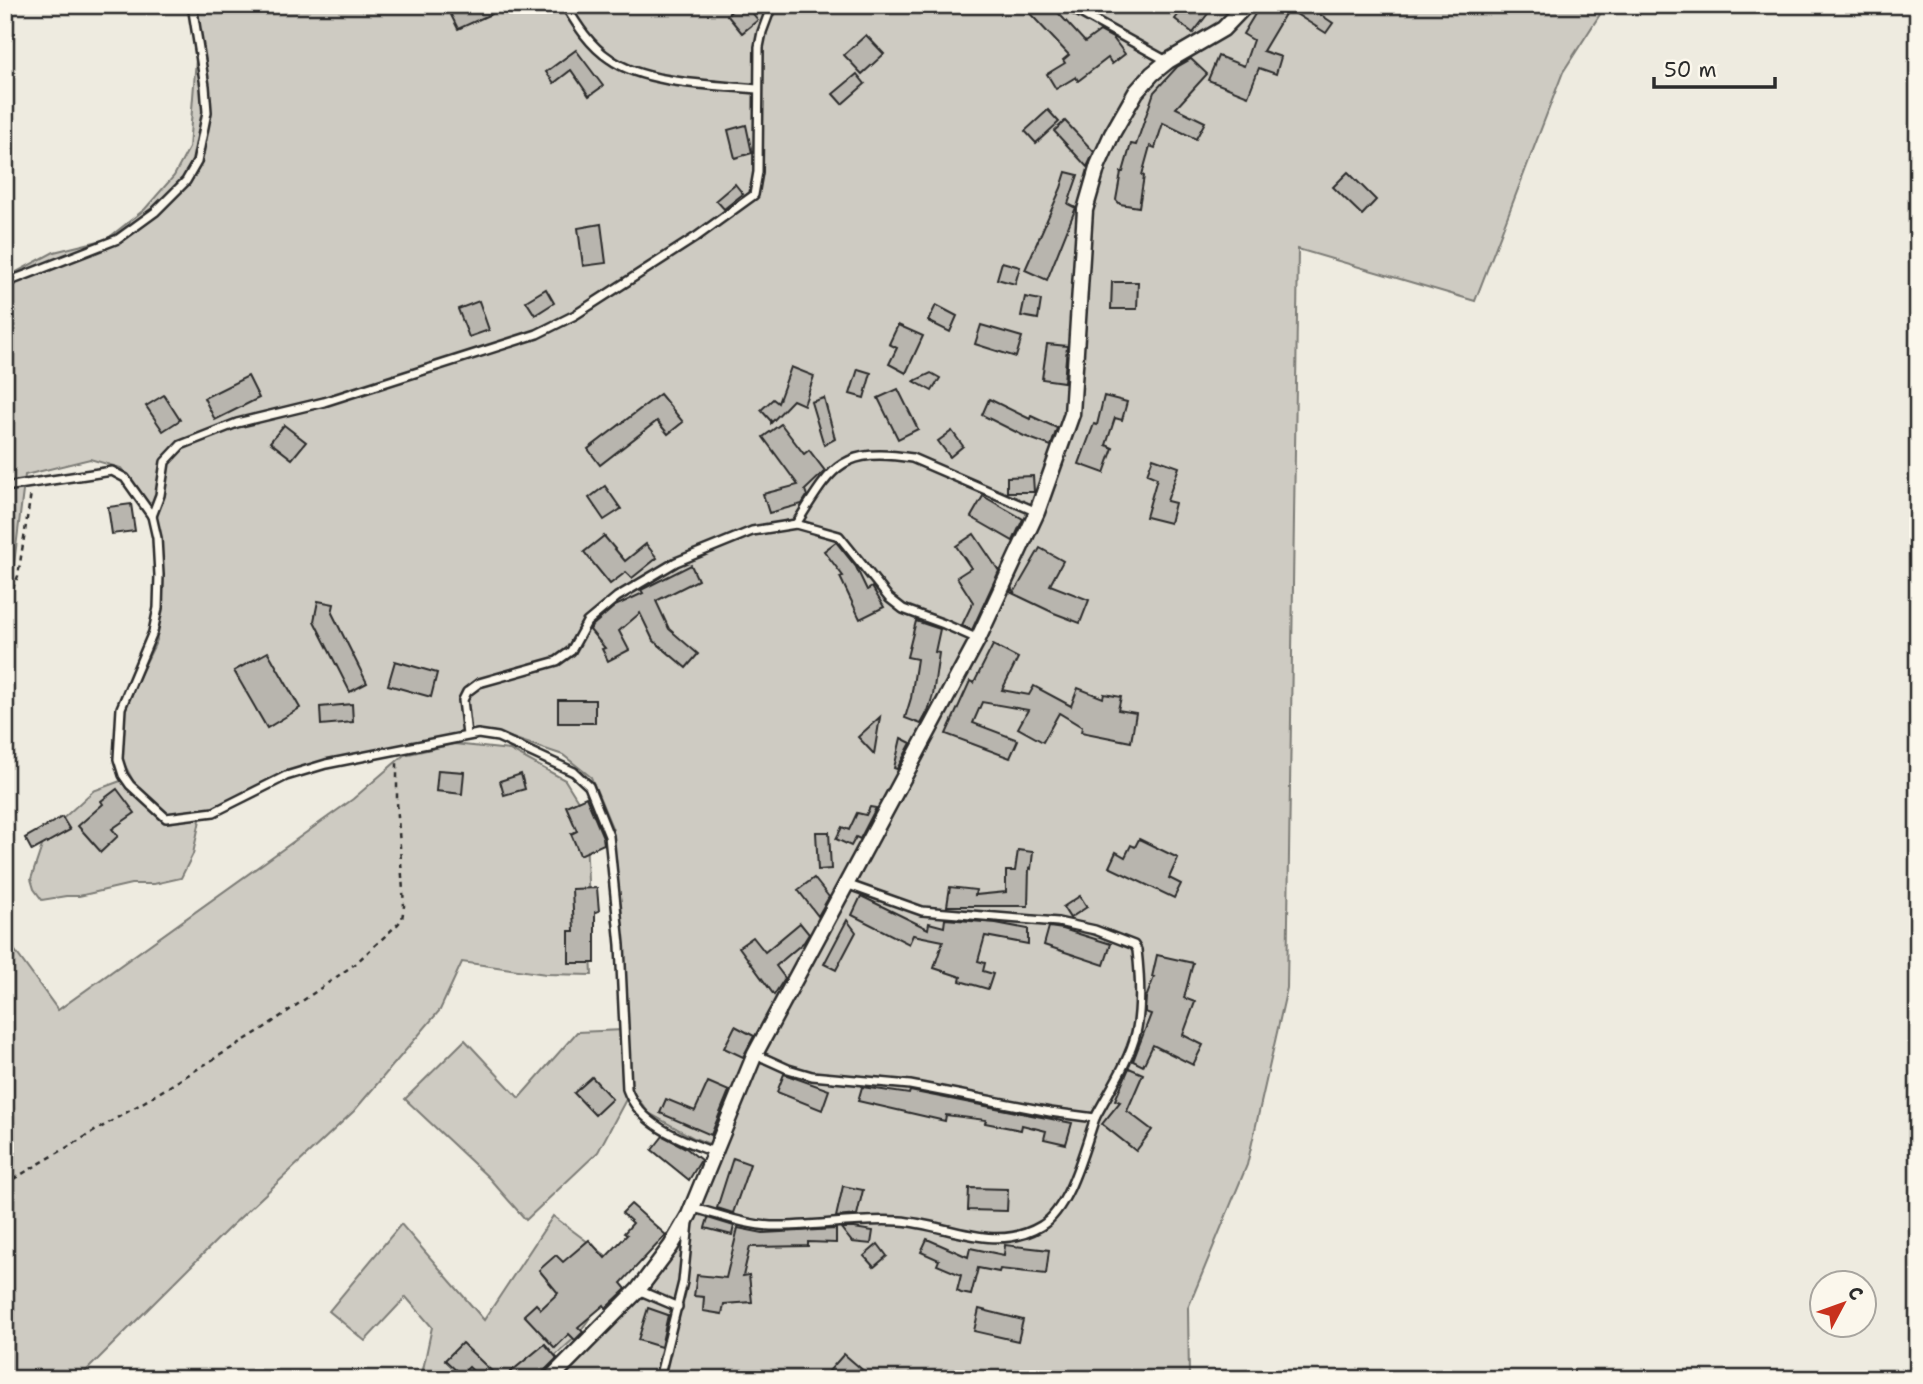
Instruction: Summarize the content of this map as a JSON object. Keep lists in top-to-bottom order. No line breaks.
{"scale_bar":"50 m","north":"top right"}
